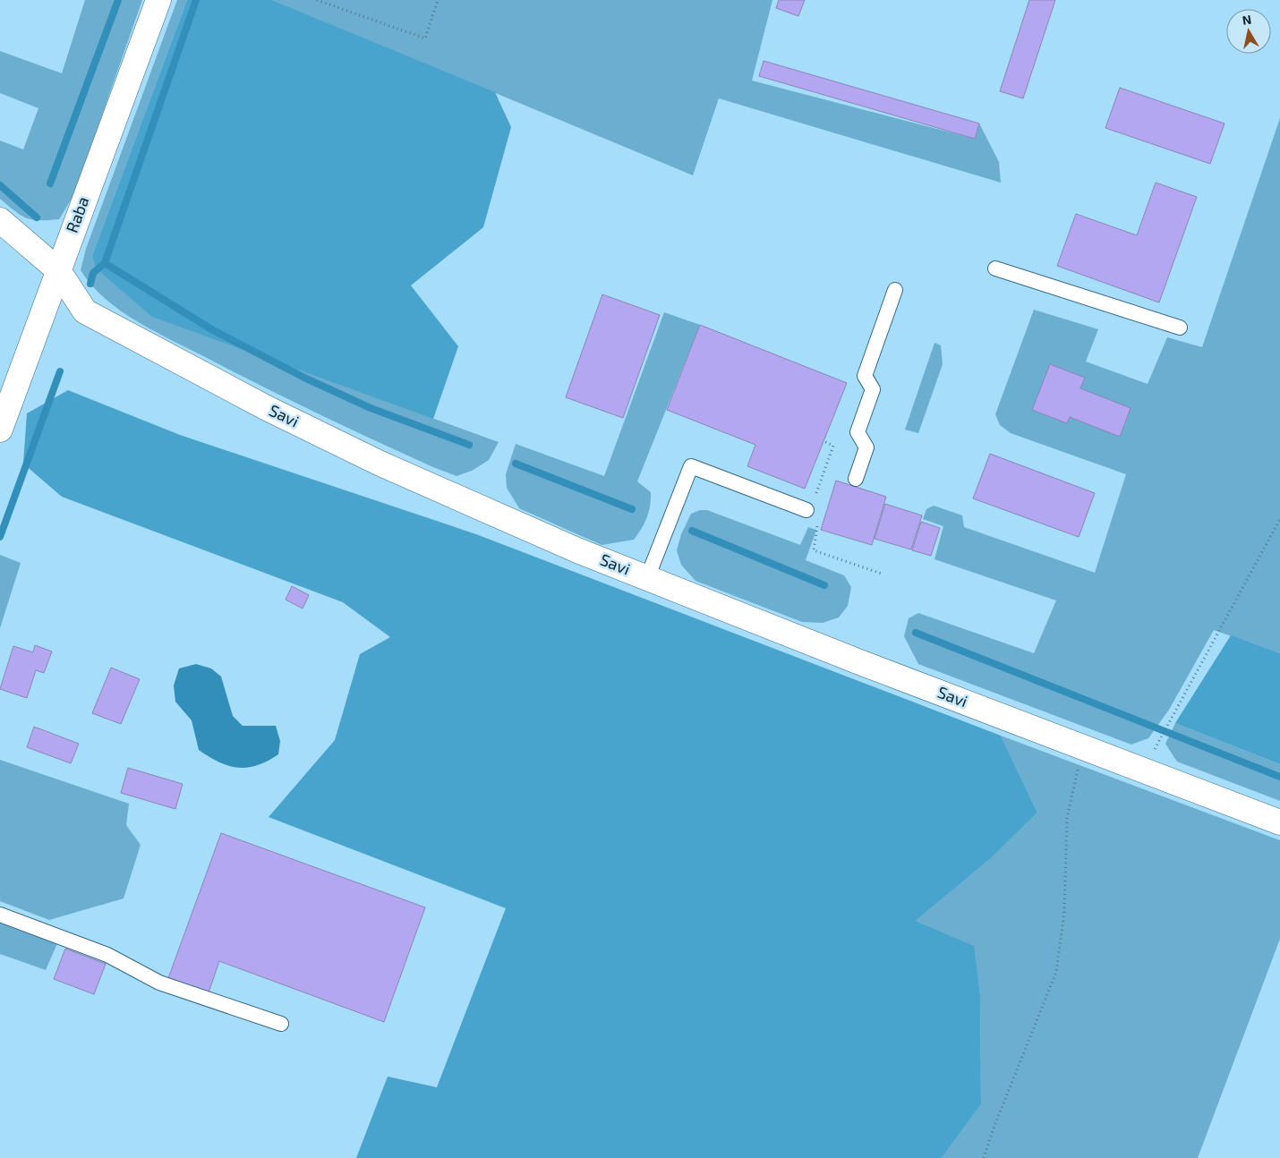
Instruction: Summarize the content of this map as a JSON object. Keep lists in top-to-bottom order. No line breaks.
{"streets":{"street":["Raba","Savi"]},"crossings":[["Raba","Savi"]],"north":"top"}
